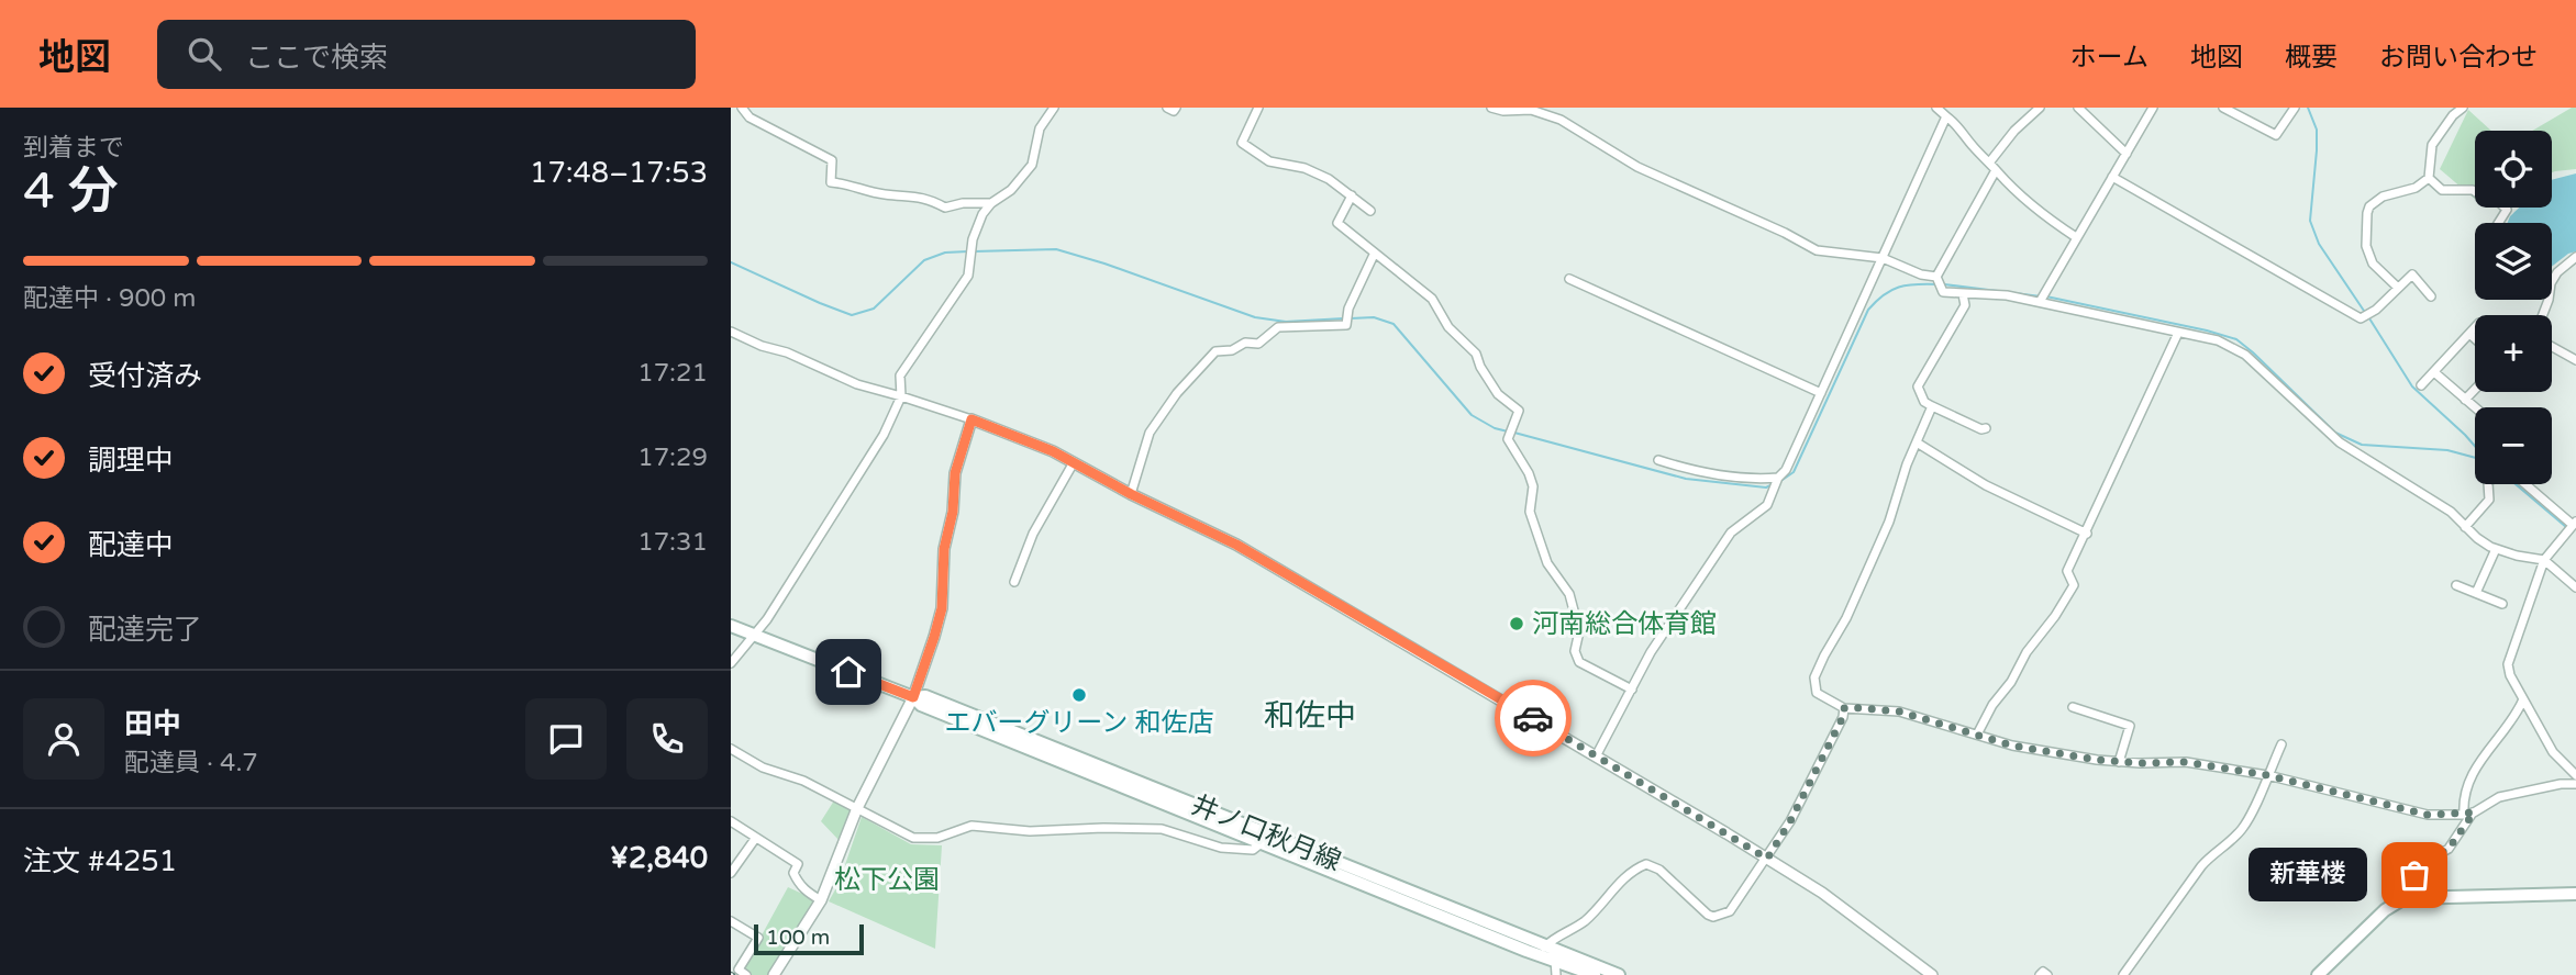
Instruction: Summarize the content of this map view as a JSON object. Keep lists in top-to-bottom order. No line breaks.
{"streets":{"main road":["井ノ口秋月線"]},"districts":["和佐中"],"parks":["松下公園"],"places":["河南総合体育館","エバーグリーン 和佐店","新華楼"],"scale_bar":"100 m","page":{"header":"地図","search":"ここで検索","nav":["ホーム","地図","概要","お問い合わせ"],"heading":["4 分","到着まで","17:48–17:53"],"panel":["田中","配達員 · 4.7","注文 #4251","¥2,840"],"map_buttons":["+","−"],"bar":"配達中 · 900 m","list":[["受付済み","17:21"],["調理中","17:29"],["配達中","17:31"],"配達完了"],"bubble":"新華楼","scale":"100 m"}}
